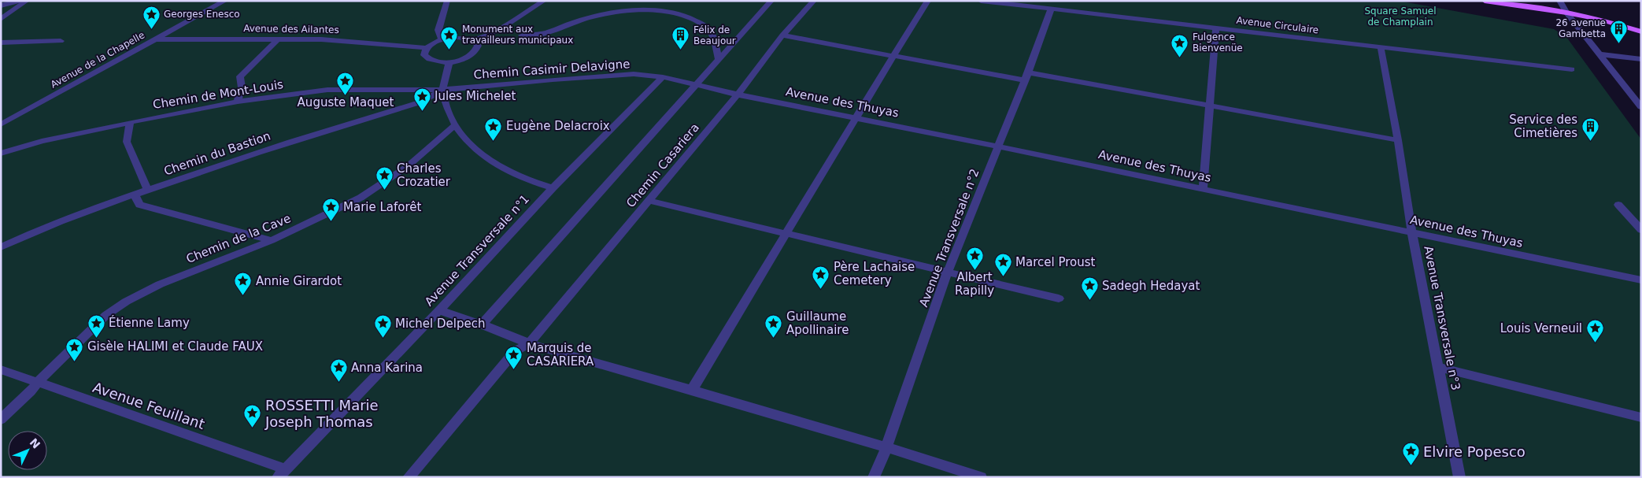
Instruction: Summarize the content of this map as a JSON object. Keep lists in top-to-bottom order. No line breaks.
{"streets":{"street":["Avenue Circulaire","Avenue des Ailantes","Avenue de la Chapelle","Chemin Casimir Delavigne","Chemin de Mont-Louis","Avenue des Thuyas","Chemin du Bastion","Chemin Casariera","Avenue Transversale n°2","Chemin de la Cave","Avenue Transversale n°1","Avenue Transversale n°3","Avenue Feuillant"]},"crossings":[["Avenue Circulaire","Avenue Transversale n°2"],["Avenue Circulaire","Avenue Transversale n°3"],["Avenue des Ailantes","Avenue de la Chapelle"],["Chemin Casimir Delavigne","Chemin de Mont-Louis"],["Chemin Casimir Delavigne","Avenue des Thuyas"],["Chemin Casimir Delavigne","Chemin du Bastion"],["Chemin Casimir Delavigne","Avenue Transversale n°1"],["Chemin de Mont-Louis","Chemin du Bastion"],["Avenue des Thuyas","Chemin Casariera"],["Avenue des Thuyas","Avenue Transversale n°2"],["Avenue des Thuyas","Avenue Transversale n°1"],["Avenue des Thuyas","Avenue Transversale n°3"],["Chemin de la Cave","Avenue Feuillant"],["Avenue Transversale n°1","Avenue Feuillant"]],"parks":["Square Samuel de Champlain"],"places":{"place":["Georges Enesco","Monument aux travailleurs municipaux","Fulgence Bienvenüe","Auguste Maquet","Jules Michelet","Eugène Delacroix","Charles Crozatier","Marie Laforêt","Albert Rapilly","Marcel Proust","Père Lachaise Cemetery","Annie Girardot","Sadegh Hedayat","Étienne Lamy","Michel Delpech","Guillaume Apollinaire","Louis Verneuil","Gisèle HALIMI et Claude FAUX","Marquis de CASARIERA","Anna Karina","ROSSETTI Marie Joseph Thomas","Elvire Popesco"],"building":["26 avenue Gambetta","Félix de Beaujour","Service des Cimetières"]},"north":"top right"}
